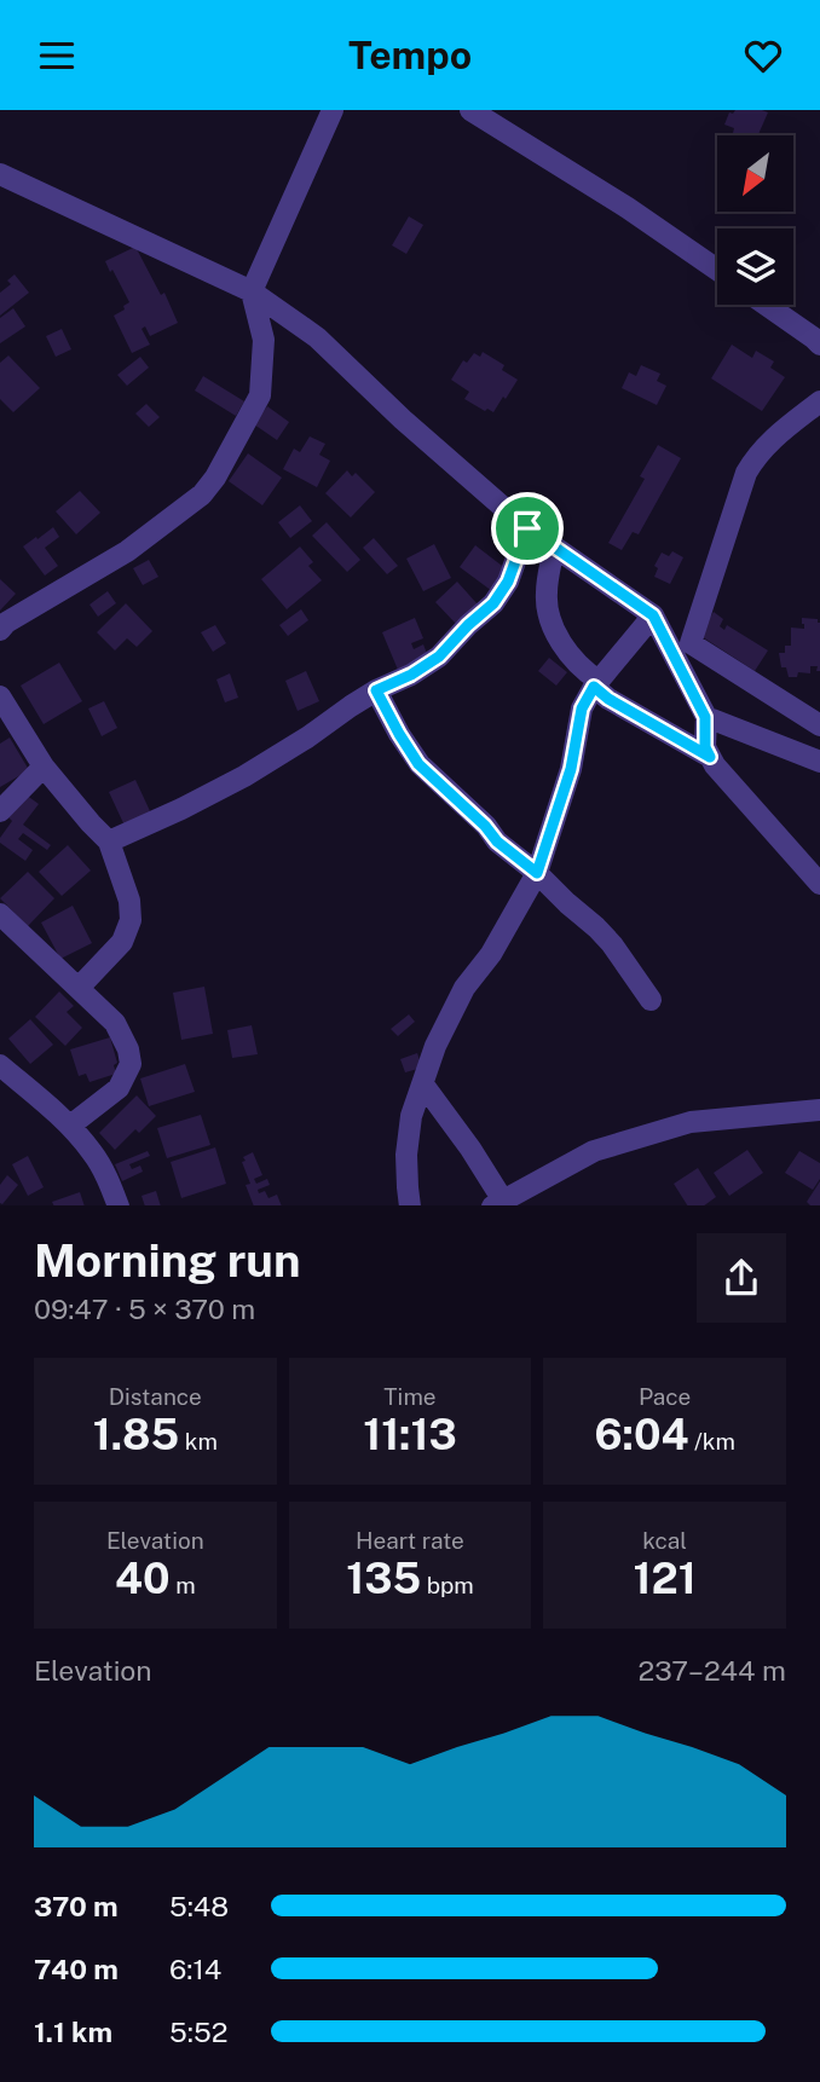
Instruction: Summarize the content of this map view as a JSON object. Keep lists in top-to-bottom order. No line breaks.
{"north":"bottom left","page":{"header":"Tempo","heading":["Morning run","09:47 · 5 × 370 m"],"stats":[["Distance","1.85 km"],["Time","11:13"],["Pace","6:04 /km"],["Elevation","40 m"],["Heart rate","135 bpm"],["kcal","121"]],"chart":["Elevation","237–244 m"],"list":[{"name":"370 m","note":"5:48"},{"name":"740 m","note":"6:14"},{"name":"1.1 km","note":"5:52"}]}}
